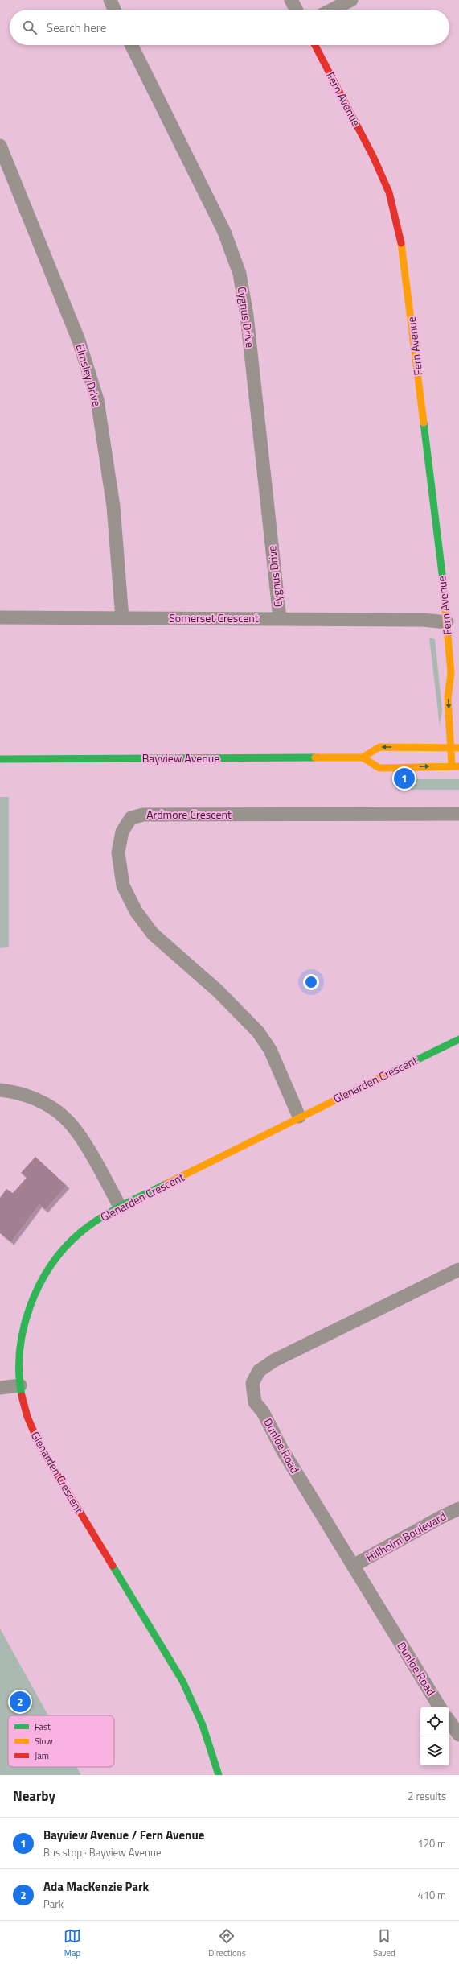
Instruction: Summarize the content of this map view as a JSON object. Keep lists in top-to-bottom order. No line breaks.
{"streets":{"street":["Fern Avenue","Cygnus Drive","Elmsley Drive","Somerset Crescent","Bayview Avenue","Ardmore Crescent","Glenarden Crescent","Dunloe Road","Hillholm Boulevard"]},"crossings":[["Fern Avenue","Somerset Crescent"],["Cygnus Drive","Somerset Crescent"],["Elmsley Drive","Somerset Crescent"],["Ardmore Crescent","Glenarden Crescent"],["Dunloe Road","Hillholm Boulevard"]],"legend":["Fast","Slow","Jam"],"page":{"search":"Search here","pins":["1","2"],"heading":["Nearby","2 results"],"list":[{"mark":"1","name":"Bayview Avenue / Fern Avenue","note":"Bus stop · Bayview Avenue","value":"120 m"},{"mark":"2","name":"Ada MacKenzie Park","note":"Park","value":"410 m"}],"nav":["Map","Directions","Saved"]}}
